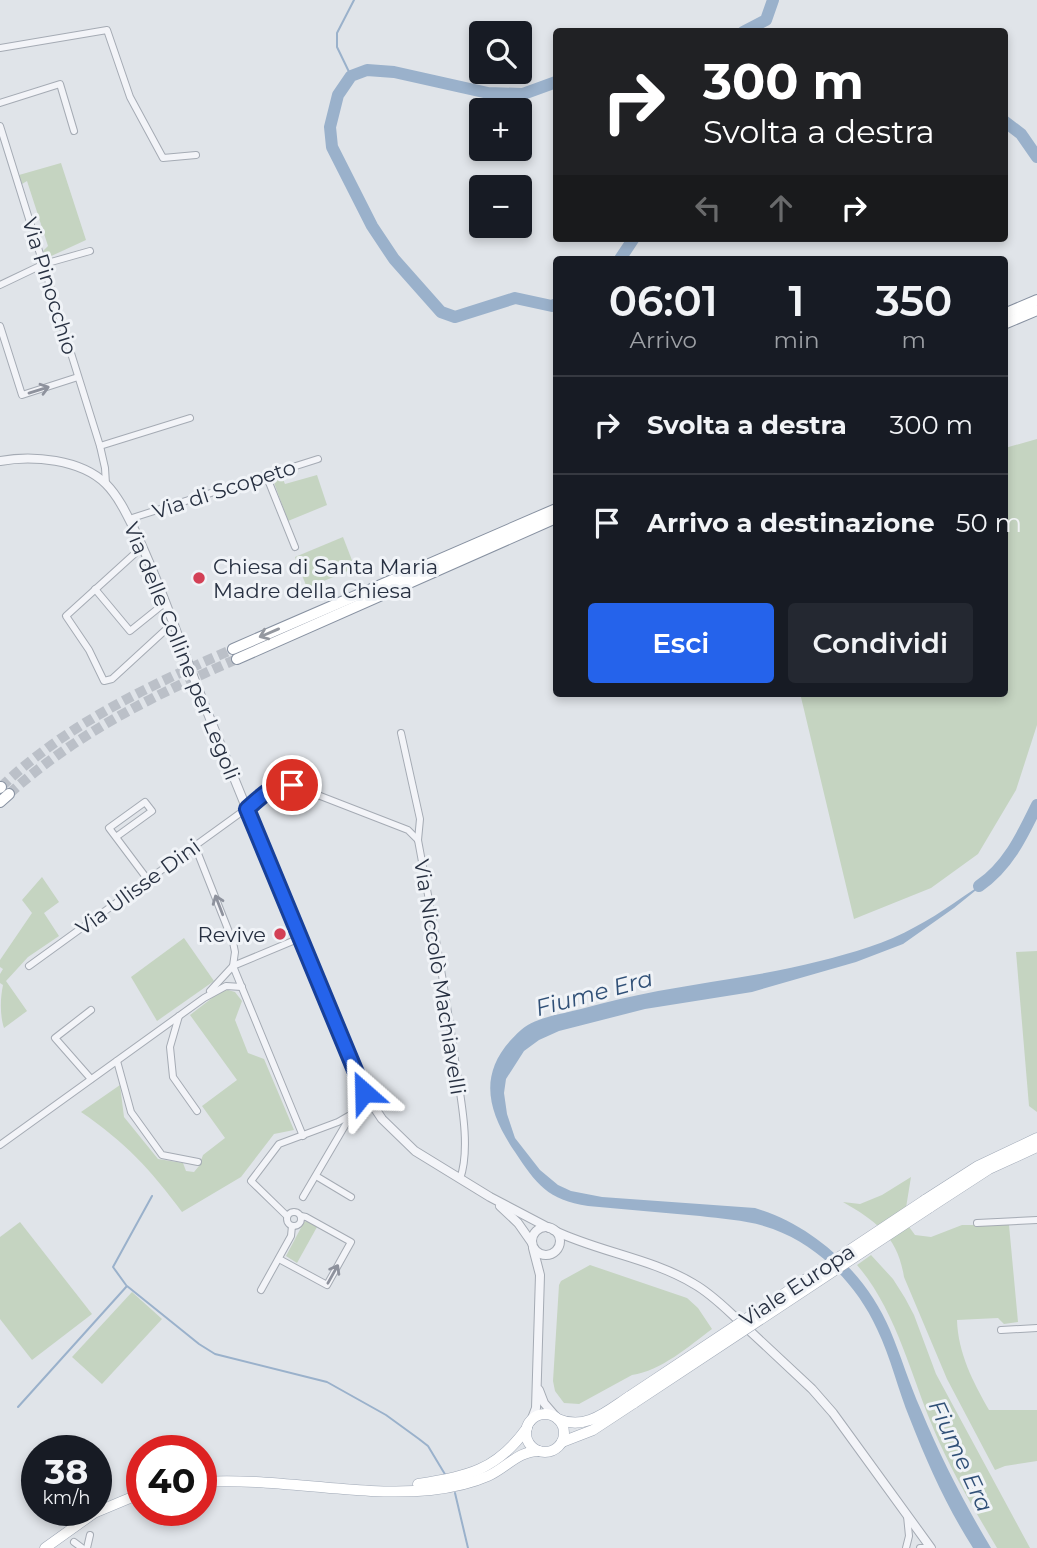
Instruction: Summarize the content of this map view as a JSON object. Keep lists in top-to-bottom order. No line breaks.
{"streets":{"main road":["Viale Europa"],"street":["Via Pinocchio","Via di Scopeto","Via delle Colline per Legoli","Via Ulisse Dini","Via Niccolò Machiavelli"]},"crossings":[["Via Pinocchio","Via delle Colline per Legoli"],["Via di Scopeto","Via delle Colline per Legoli"],["Via delle Colline per Legoli","Via Ulisse Dini"],["Via delle Colline per Legoli","Via Niccolò Machiavelli"],["Via Ulisse Dini","Via Niccolò Machiavelli"]],"water":["Fiume Era"],"places":["Chiesa di Santa Maria Madre della Chiesa","Revive"],"page":{"map_buttons":["+","−"],"turn":["300 m","Svolta a destra"],"eta":["06:01","Arrivo","1","min","350","m"],"list":[{"name":"Svolta a destra","value":"300 m"},{"name":"Arrivo a destinazione","value":"50 m"}],"buttons":["Esci","Condividi"],"speed":"38 km/h","limit":"40"}}
